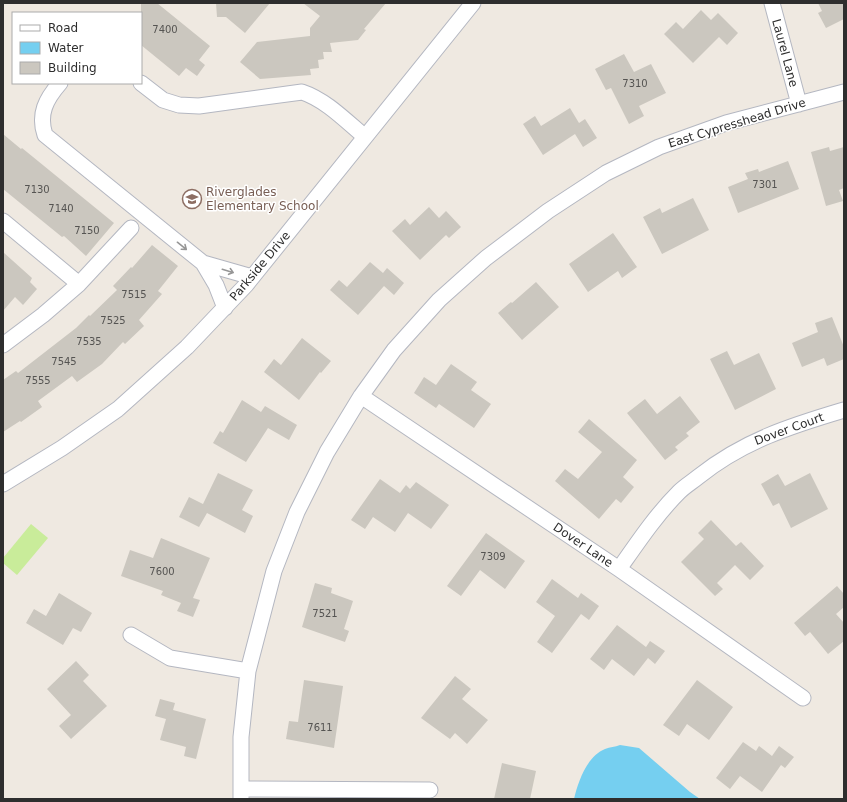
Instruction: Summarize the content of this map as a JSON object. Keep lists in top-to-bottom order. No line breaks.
{"streets":{"street":["Laurel Lane","East Cypresshead Drive","Parkside Drive","Dover Court","Dover Lane"]},"crossings":[["Laurel Lane","East Cypresshead Drive"],["East Cypresshead Drive","Dover Lane"],["Dover Court","Dover Lane"]],"places":{"school or university":["Riverglades Elementary School"]},"house_numbers":["7400","7310","7301","7130","7140","7150","7515","7525","7535","7545","7555","7309","7600","7521","7611"],"legend":["Road","Water","Building"]}
